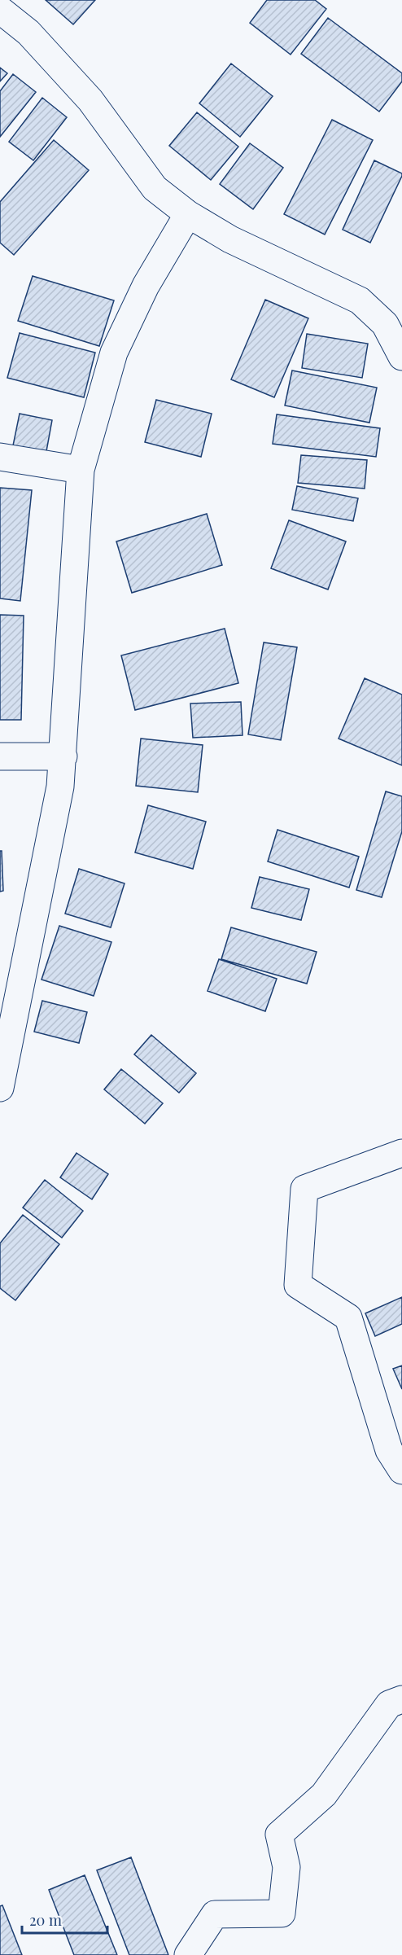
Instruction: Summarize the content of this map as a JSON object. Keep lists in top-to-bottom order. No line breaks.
{"scale_bar":"20 m"}
